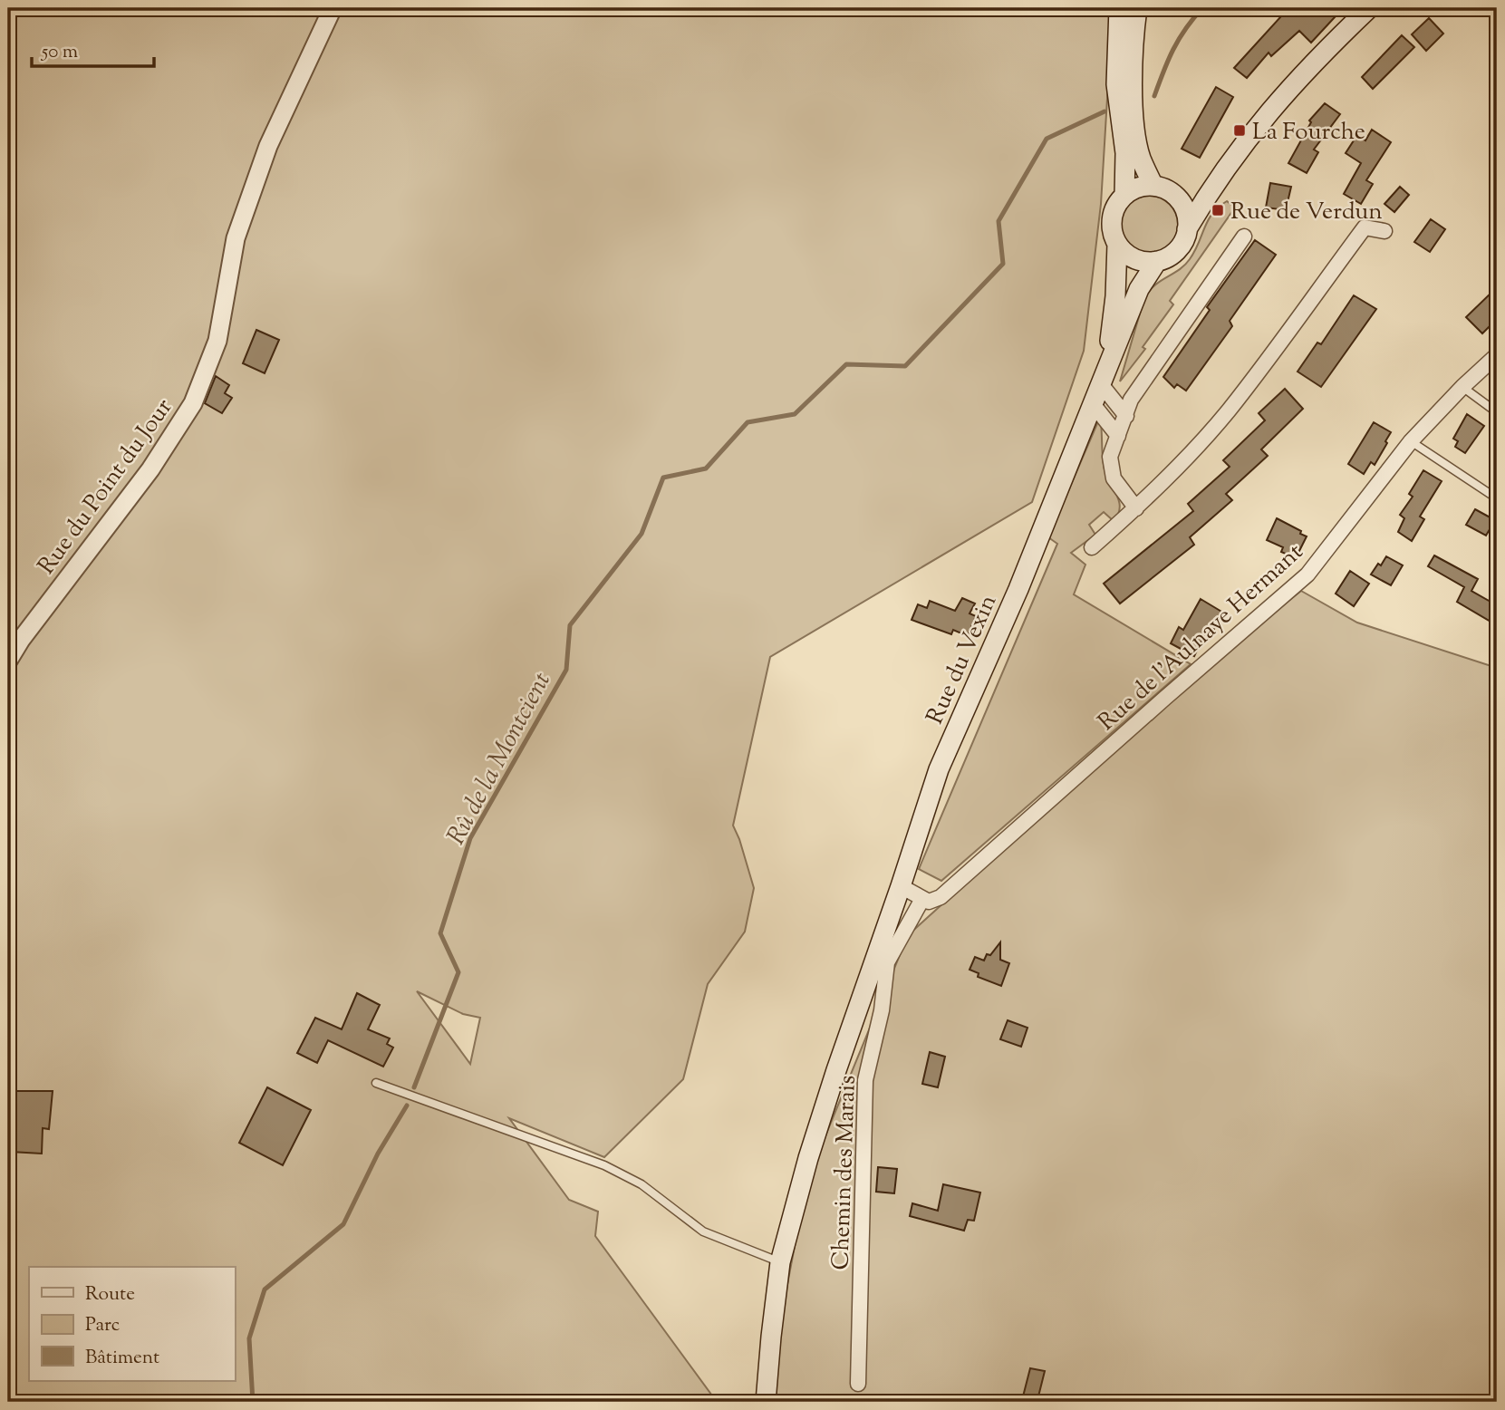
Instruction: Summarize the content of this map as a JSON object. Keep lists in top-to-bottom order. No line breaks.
{"streets":{"main road":["Rue du Vexin"],"street":["Rue du Point du Jour","Rue de l'Aulnaye Hermant","Chemin des Marais"]},"crossings":[["Rue de l'Aulnaye Hermant","Chemin des Marais"],["Rue du Vexin","Chemin des Marais"]],"water":["Rû de la Montcient"],"places":{"transit":["La Fourche","Rue de Verdun"]},"legend":["Route","Parc","Bâtiment"],"scale_bar":"50 m"}
